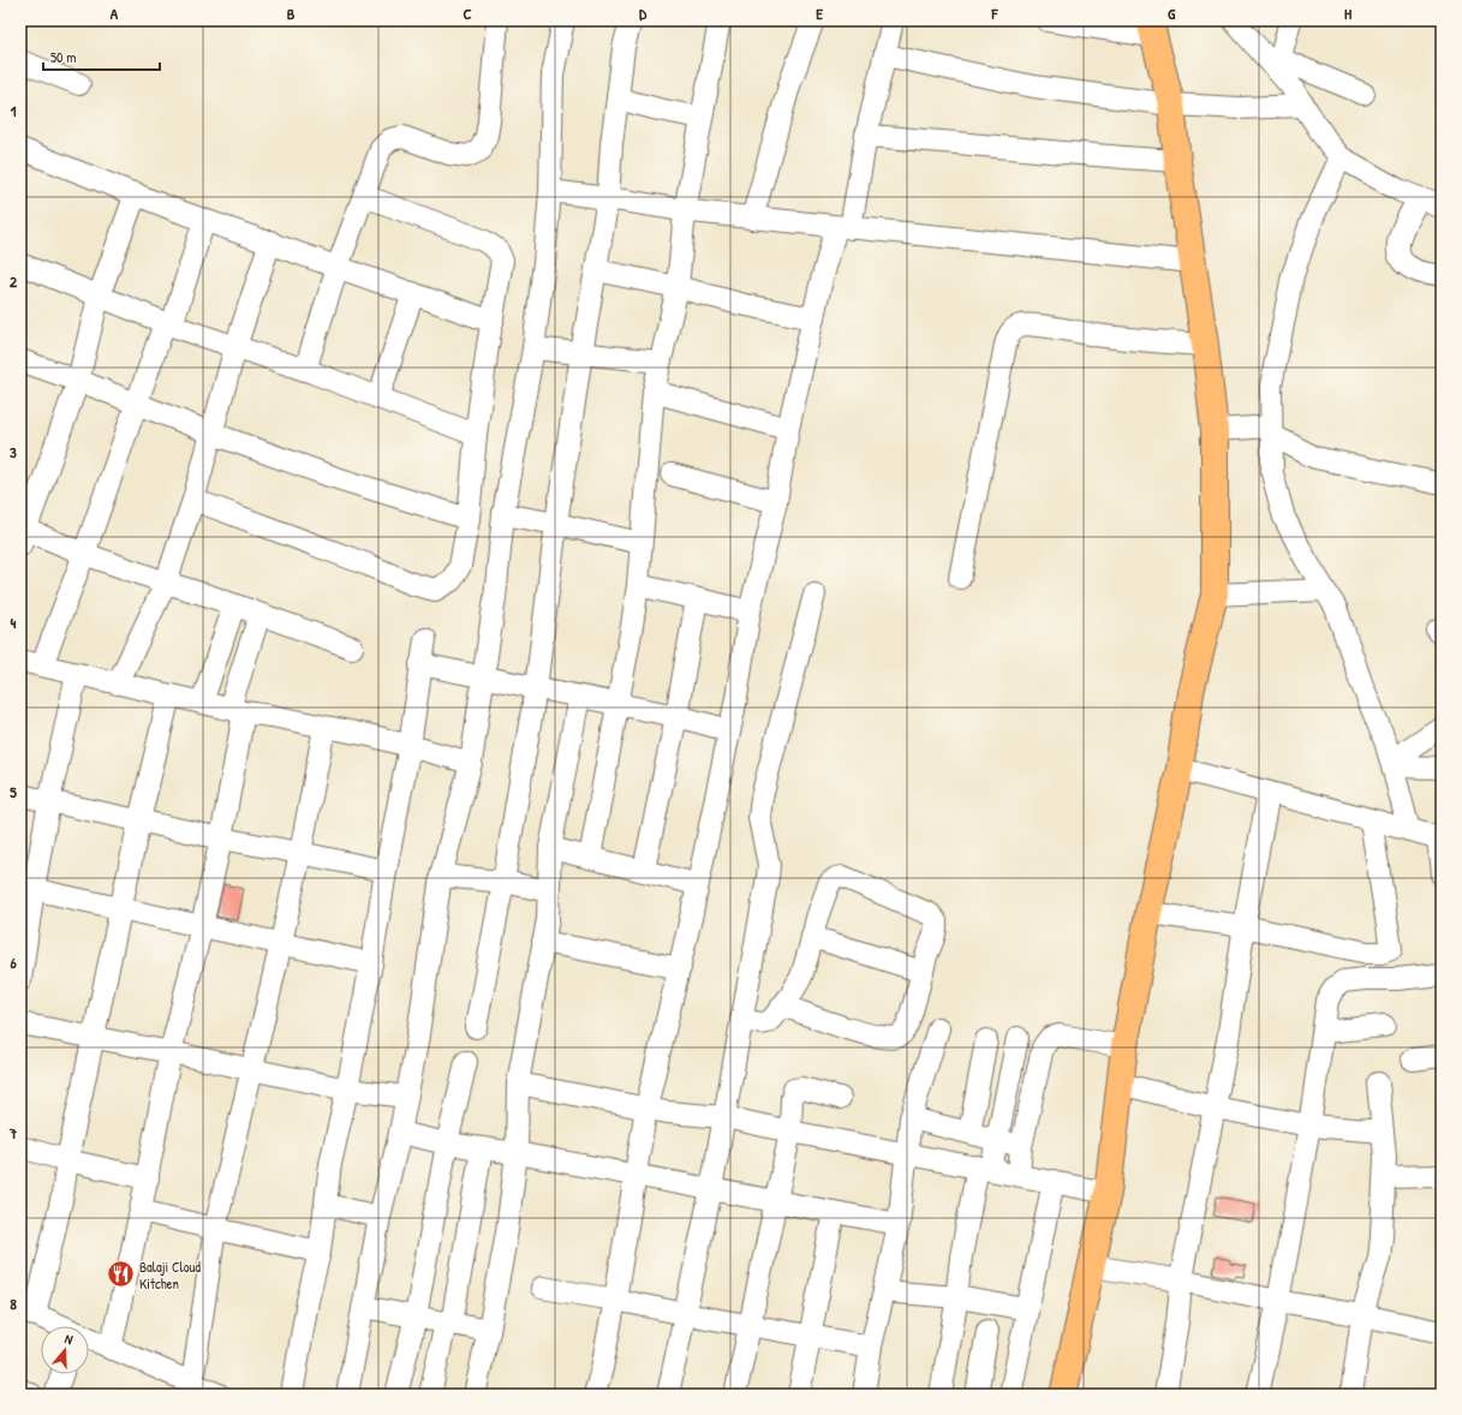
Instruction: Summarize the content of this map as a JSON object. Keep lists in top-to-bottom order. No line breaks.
{"places":{"restaurant":["Balaji Cloud Kitchen"]},"scale_bar":"50 m","north":"top","grid":{"columns":["A","B","C","D","E","F","G","H"],"rows":["1","2","3","4","5","6","7","8"]}}
